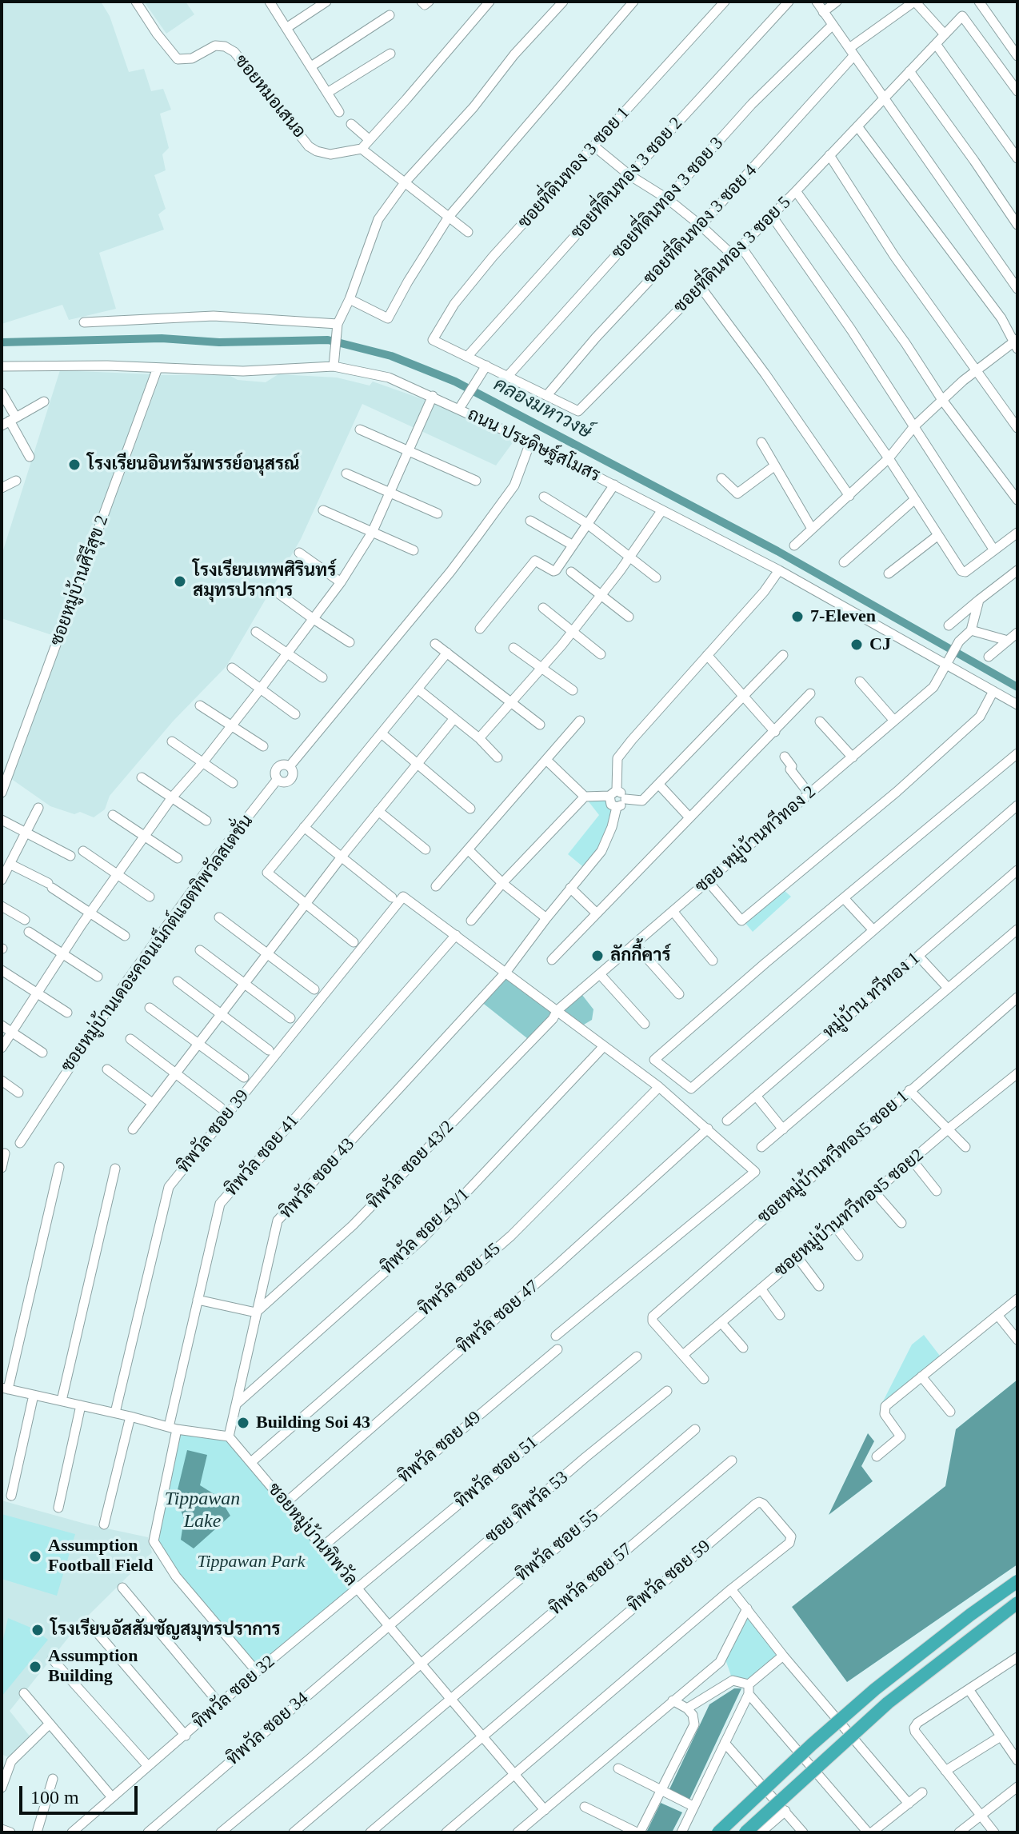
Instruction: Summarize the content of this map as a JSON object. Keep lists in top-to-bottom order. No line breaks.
{"streets":{"street":["ซอยหมอเสนอ","ซอยที่ดินทอง 3 ซอย 1","ซอยที่ดินทอง 3 ซอย 2","ซอยที่ดินทอง 3 ซอย 3","ซอยที่ดินทอง 3 ซอย 4","ซอยที่ดินทอง 3 ซอย 5","ถนน ประดิษฐ์สโมสร","ซอยหมู่บ้านศิรีสุข 2","ซอย หมู่บ้านทวีทอง 2","ซอยหมู่บ้านเดอะคอนเน็กต์แอตทิพวัลสเตชั่น","หมู่บ้าน ทวีทอง 1","ทิพวัล ซอย 39","ทิพวัล ซอย 41","ซอยหมู่บ้านทวีทอง5 ซอย 1","ทิพวัล ซอย 43/2","ทิพวัล ซอย 43","ซอยหมู่บ้านทวีทอง5 ซอย2","ทิพวัล ซอย 43/1","ทิพวัล ซอย 45","ทิพวัล ซอย 47","ทิพวัล ซอย 49","ทิพวัล ซอย 51","ซอย ทิพวัล 53","ซอยหมู่บ้านทิพวัล","ทิพวัล ซอย 55","ทิพวัล ซอย 59","ทิพวัล ซอย 57","ทิพวัล ซอย 32","ทิพวัล ซอย 34"]},"crossings":[["ซอยที่ดินทอง 3 ซอย 1","ซอยที่ดินทอง 3 ซอย 2"],["ซอยที่ดินทอง 3 ซอย 4","ซอยที่ดินทอง 3 ซอย 5"],["ถนน ประดิษฐ์สโมสร","ซอยหมู่บ้านศิรีสุข 2"],["ถนน ประดิษฐ์สโมสร","ซอย หมู่บ้านทวีทอง 2"],["ถนน ประดิษฐ์สโมสร","ซอยหมู่บ้านเดอะคอนเน็กต์แอตทิพวัลสเตชั่น"],["ซอย หมู่บ้านทวีทอง 2","ทิพวัล ซอย 43/2"],["ทิพวัล ซอย 39","ทิพวัล ซอย 41"],["ทิพวัล ซอย 41","ทิพวัล ซอย 32"],["ซอยหมู่บ้านทวีทอง5 ซอย 1","ซอยหมู่บ้านทวีทอง5 ซอย2"],["ทิพวัล ซอย 43/2","ทิพวัล ซอย 43"],["ทิพวัล ซอย 43","ทิพวัล ซอย 43/1"],["ทิพวัล ซอย 43","ซอยหมู่บ้านทิพวัล"],["ทิพวัล ซอย 45","ซอยหมู่บ้านทิพวัล"],["ทิพวัล ซอย 47","ซอยหมู่บ้านทิพวัล"],["ทิพวัล ซอย 49","ซอยหมู่บ้านทิพวัล"],["ทิพวัล ซอย 51","ซอยหมู่บ้านทิพวัล"],["ทิพวัล ซอย 51","ทิพวัล ซอย 32"],["ซอย ทิพวัล 53","ซอยหมู่บ้านทิพวัล"],["ซอย ทิพวัล 53","ทิพวัล ซอย 34"],["ซอยหมู่บ้านทิพวัล","ทิพวัล ซอย 55"],["ซอยหมู่บ้านทิพวัล","ทิพวัล ซอย 59"],["ซอยหมู่บ้านทิพวัล","ทิพวัล ซอย 57"],["ซอยหมู่บ้านทิพวัล","ทิพวัล ซอย 32"],["ซอยหมู่บ้านทิพวัล","ทิพวัล ซอย 34"]],"water":["คลองมหาวงษ์","Tippawan Lake"],"parks":["Tippawan Park"],"places":["โรงเรียนอินทรัมพรรย์อนุสรณ์","โรงเรียนเทพศิรินทร์ สมุทรปราการ","7-Eleven","CJ","ลักกี้คาร์","Building Soi 43","Assumption Football Field","โรงเรียนอัสสัมชัญสมุทรปราการ","Assumption Building"],"scale_bar":"100 m"}
